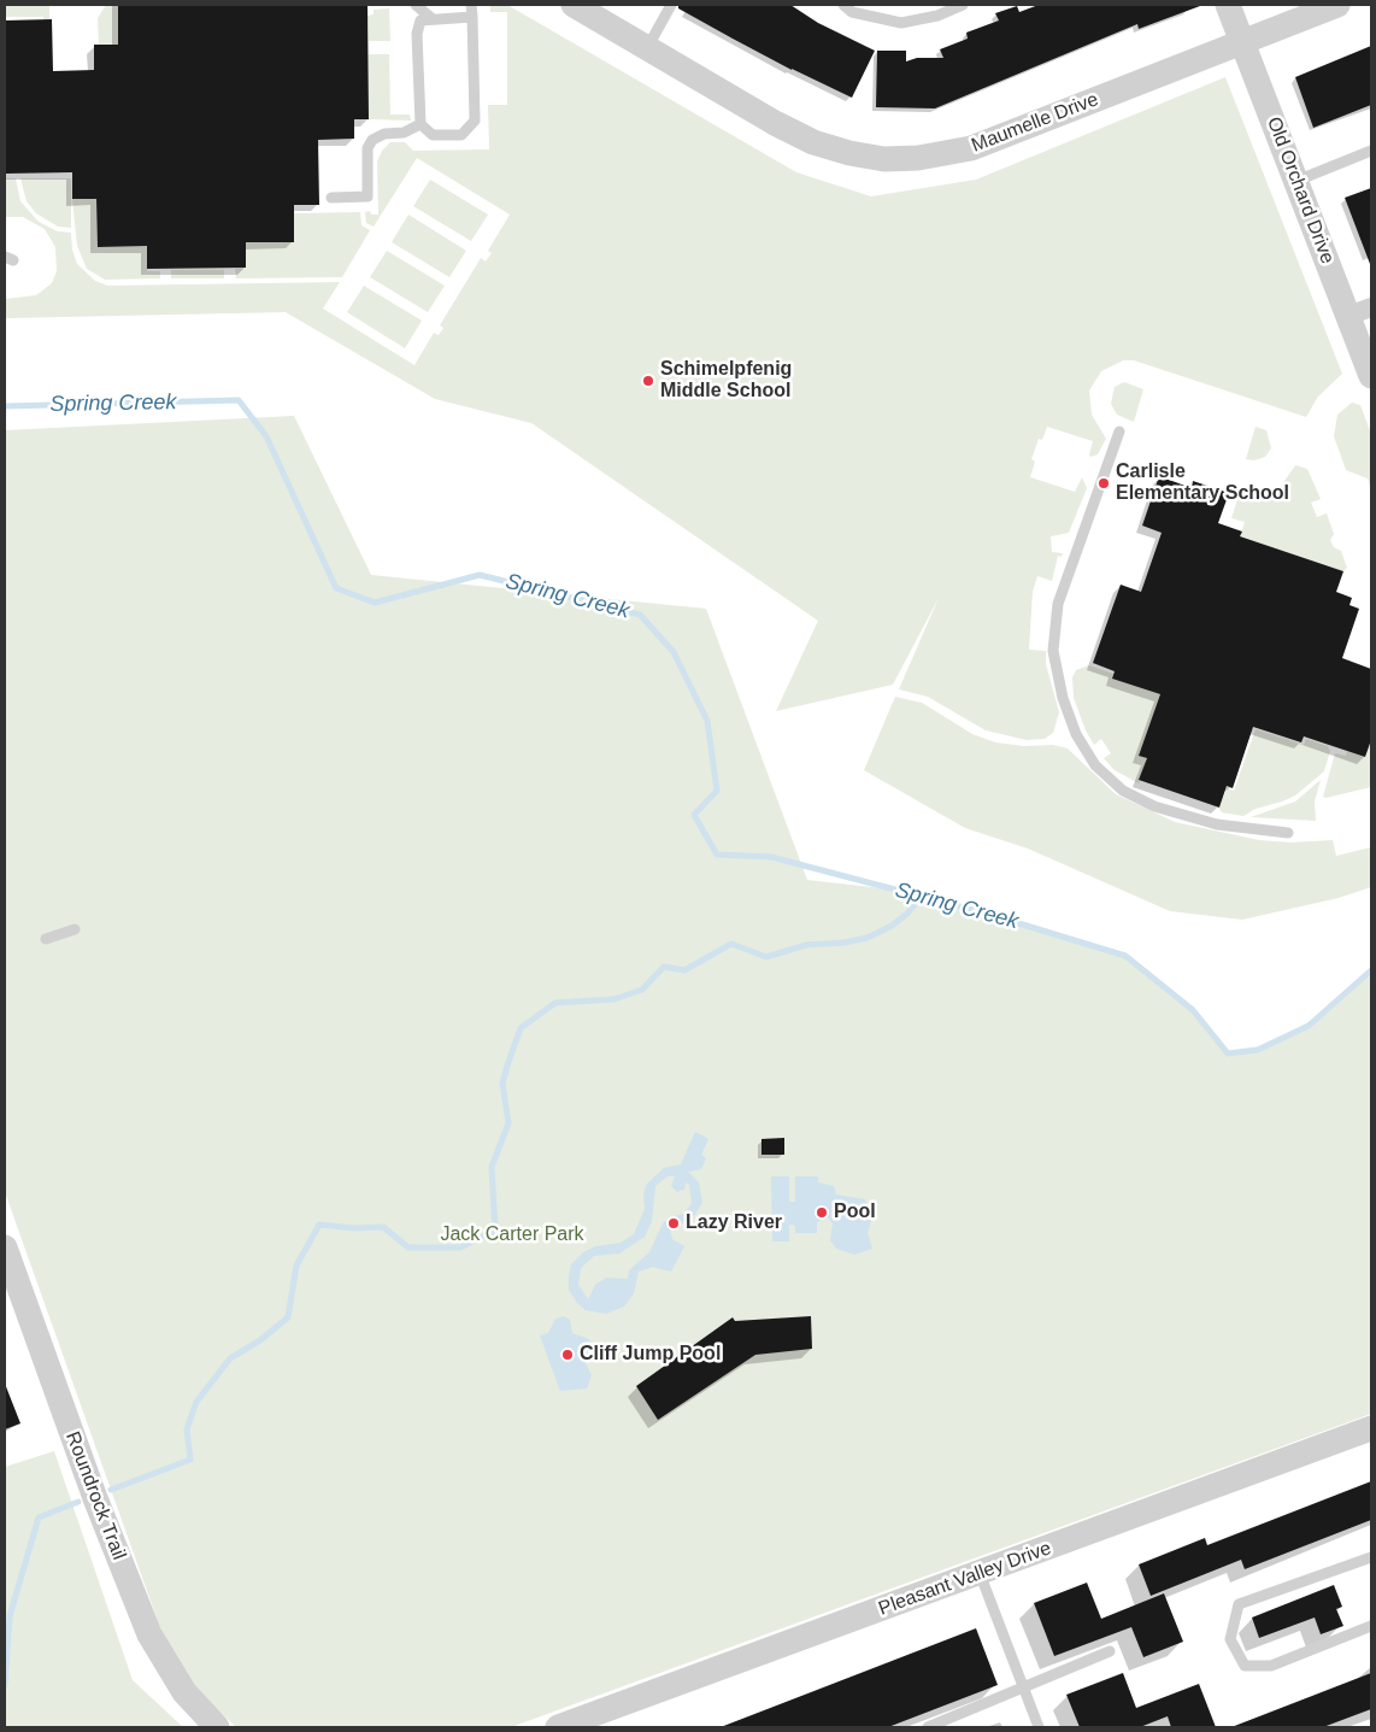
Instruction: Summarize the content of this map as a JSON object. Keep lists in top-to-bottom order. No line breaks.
{"streets":{"street":["Maumelle Drive","Old Orchard Drive","Roundrock Trail","Pleasant Valley Drive"]},"crossings":[["Maumelle Drive","Old Orchard Drive"]],"water":["Spring Creek"],"parks":["Jack Carter Park"],"places":["Schimelpfenig Middle School","Carlisle Elementary School","Pool","Lazy River","Cliff Jump Pool"]}
